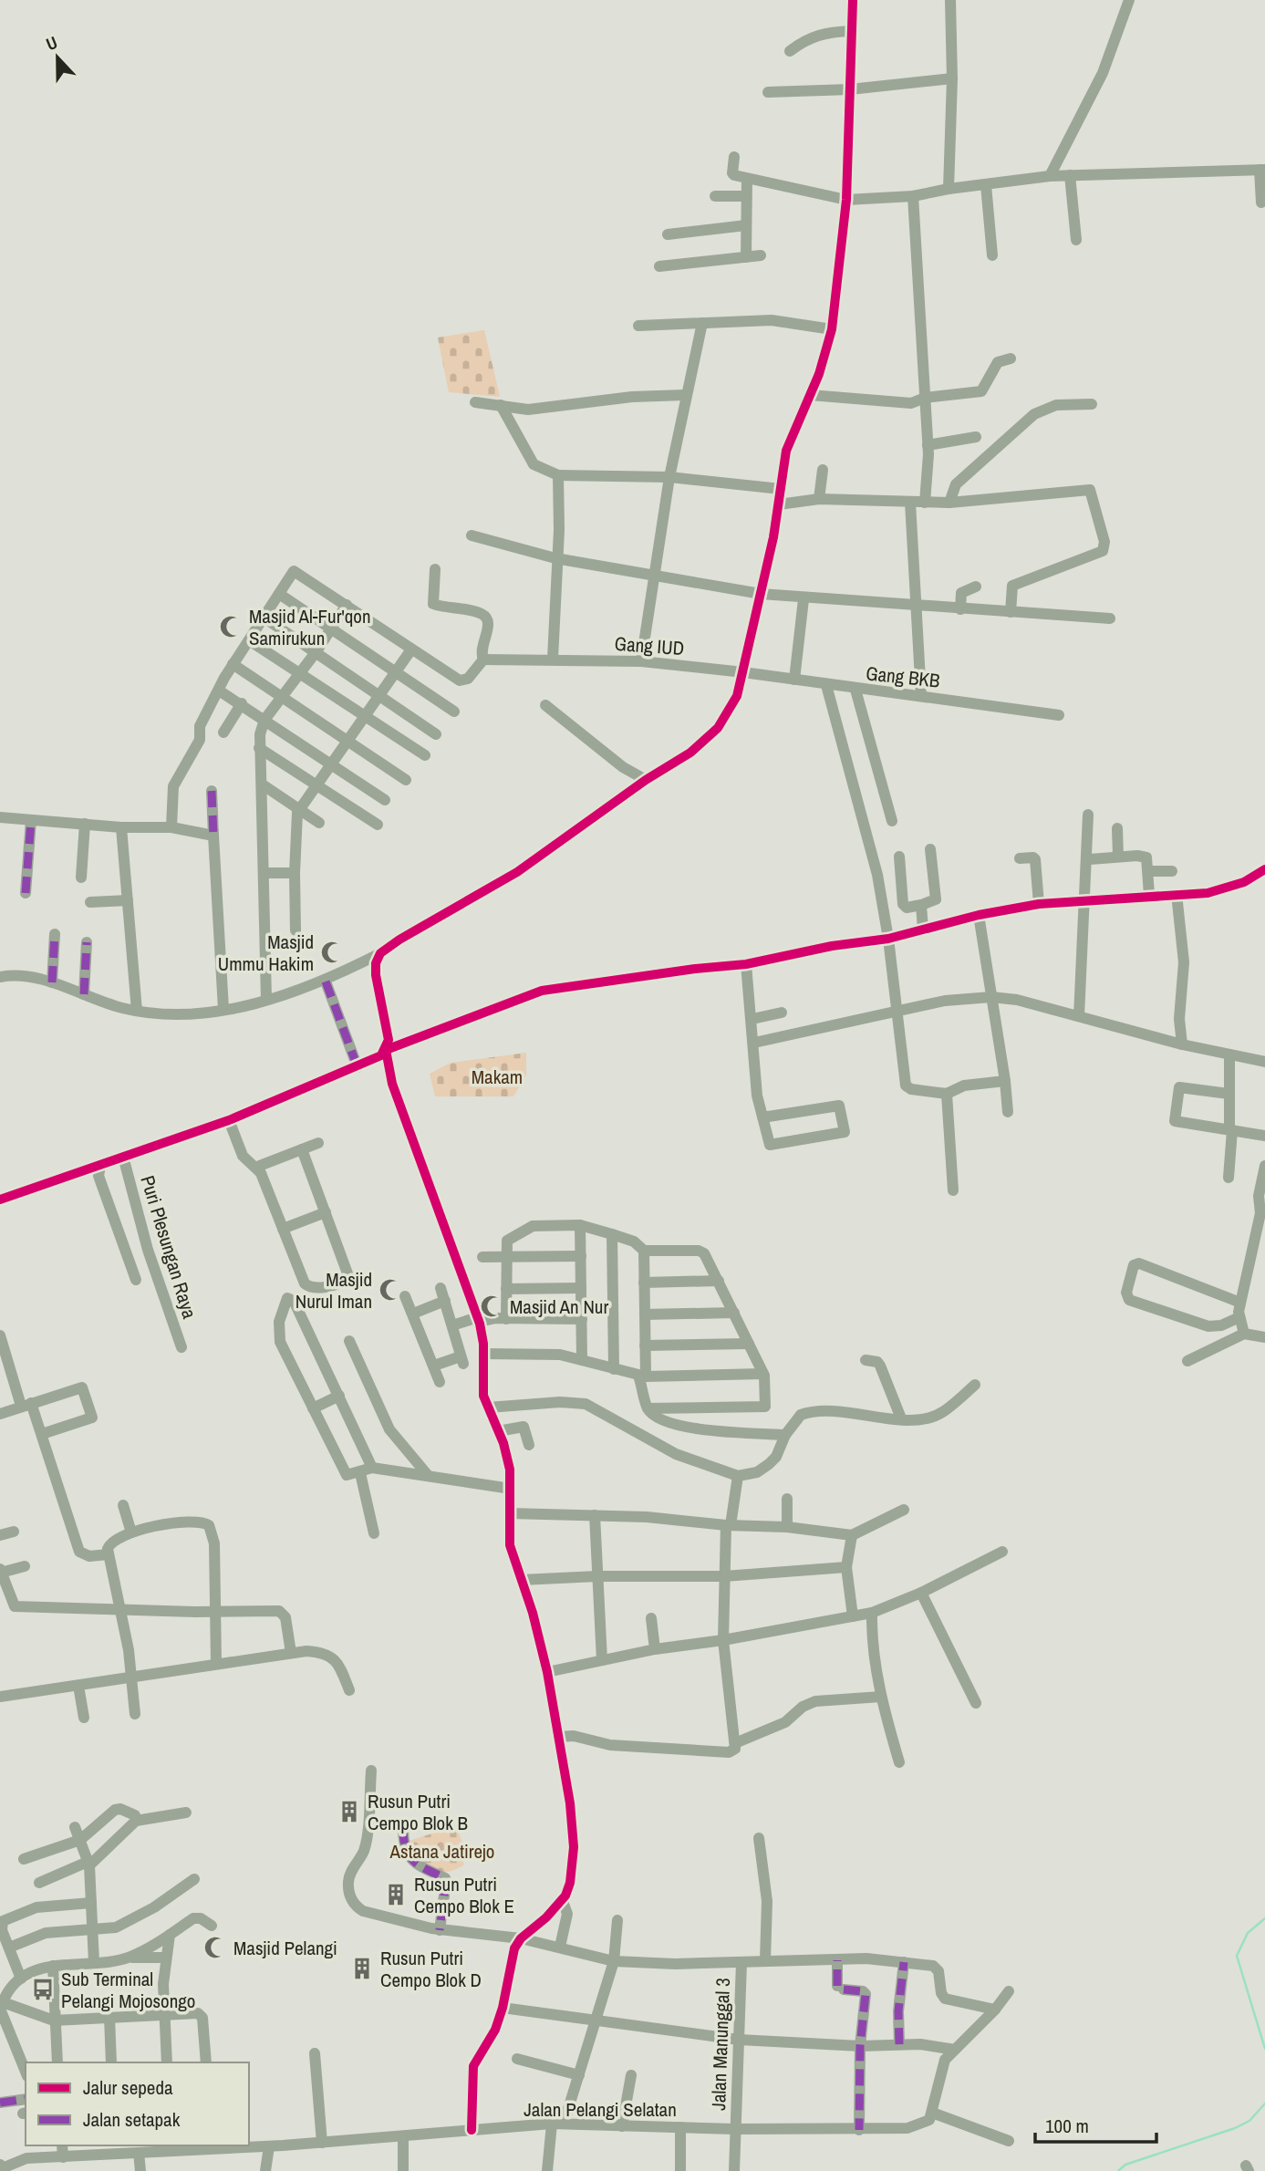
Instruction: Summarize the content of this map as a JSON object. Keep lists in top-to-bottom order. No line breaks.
{"streets":{"street":["Gang IUD","Gang BKB","Puri Plesungan Raya","Jalan Manunggal 3","Jalan Pelangi Selatan"]},"crossings":[["Gang IUD","Gang BKB"],["Jalan Manunggal 3","Jalan Pelangi Selatan"]],"parks":["Makam","Astana Jatirejo"],"places":{"mosque":["Masjid Al-Fur'qon Samirukun","Masjid Ummu Hakim","Masjid Nurul Iman","Masjid An Nur","Masjid Pelangi"],"building":["Rusun Putri Cempo Blok B","Rusun Putri Cempo Blok E","Rusun Putri Cempo Blok D"],"bus stop":["Sub Terminal Pelangi Mojosongo"]},"legend":["Jalur sepeda","Jalan setapak"],"scale_bar":"100 m","north":"top"}
